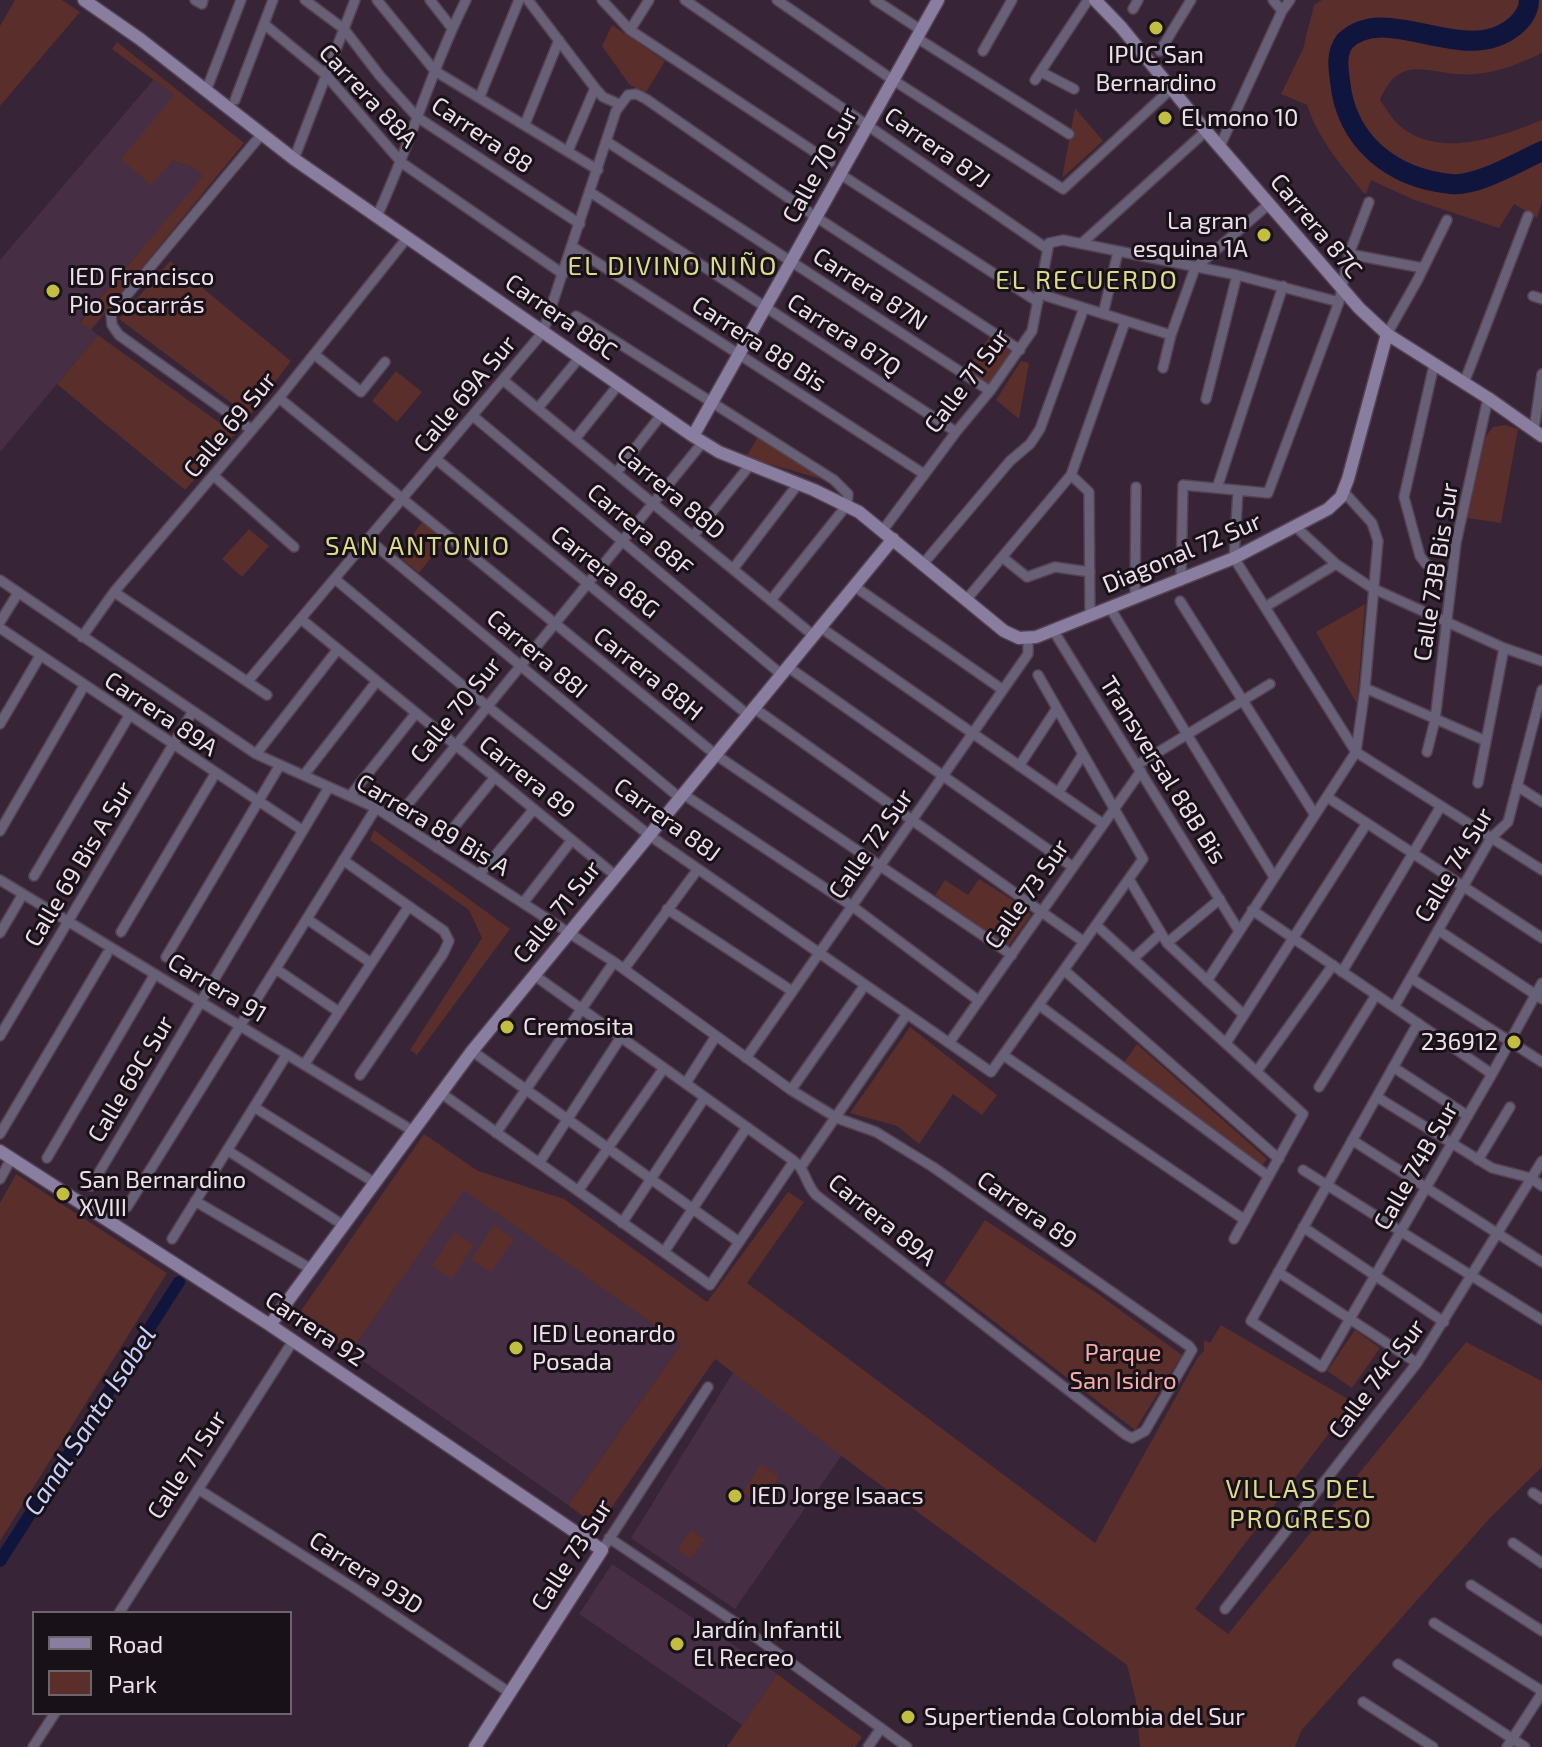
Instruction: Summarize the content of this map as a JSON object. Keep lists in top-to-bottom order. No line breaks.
{"streets":{"street":["Carrera 88A","Carrera 88","Carrera 87J","Calle 70 Sur","Carrera 87C","Carrera 87N","Carrera 88C","Carrera 87Q","Carrera 88 Bis","Calle 71 Sur","Calle 69A Sur","Calle 69 Sur","Carrera 88D","Carrera 88F","Diagonal 72 Sur","Carrera 88G","Calle 73B Bis Sur","Carrera 88I","Carrera 88H","Carrera 89A","Transversal 88B Bis","Carrera 89","Carrera 88J","Carrera 89 Bis A","Calle 72 Sur","Calle 69 Bis A Sur","Calle 74 Sur","Calle 73 Sur","Carrera 91","Calle 69C Sur","Calle 74B Sur","Carrera 92","Calle 74C Sur","Carrera 93D"]},"crossings":[["Carrera 88A","Calle 69A Sur"],["Carrera 88","Calle 69A Sur"],["Carrera 87J","Calle 70 Sur"],["Carrera 87J","Calle 71 Sur"],["Calle 70 Sur","Carrera 87N"],["Calle 70 Sur","Carrera 88C"],["Calle 70 Sur","Carrera 87Q"],["Calle 70 Sur","Carrera 88 Bis"],["Calle 70 Sur","Carrera 88D"],["Calle 70 Sur","Carrera 88F"],["Calle 70 Sur","Carrera 88G"],["Calle 70 Sur","Carrera 88I"],["Calle 70 Sur","Carrera 88H"],["Calle 70 Sur","Carrera 89"],["Calle 70 Sur","Carrera 88J"],["Calle 70 Sur","Carrera 89 Bis A"],["Carrera 87C","Calle 73B Bis Sur"],["Carrera 87N","Calle 71 Sur"],["Carrera 87N","Calle 69A Sur"],["Carrera 88C","Calle 71 Sur"],["Carrera 88C","Calle 69A Sur"],["Carrera 88C","Calle 69 Sur"],["Carrera 88C","Diagonal 72 Sur"],["Carrera 88C","Calle 72 Sur"],["Carrera 87Q","Calle 71 Sur"],["Carrera 87Q","Calle 69A Sur"],["Carrera 88 Bis","Calle 71 Sur"],["Carrera 88 Bis","Calle 69A Sur"],["Calle 71 Sur","Carrera 88D"],["Calle 71 Sur","Carrera 88F"],["Calle 71 Sur","Carrera 88G"],["Calle 71 Sur","Carrera 88I"],["Calle 71 Sur","Carrera 88H"],["Calle 71 Sur","Carrera 89A"],["Calle 71 Sur","Carrera 89"],["Calle 71 Sur","Carrera 88J"],["Calle 71 Sur","Carrera 89 Bis A"],["Calle 71 Sur","Carrera 91"],["Calle 71 Sur","Carrera 92"],["Calle 71 Sur","Carrera 93D"],["Calle 69A Sur","Carrera 88D"],["Calle 69A Sur","Carrera 88F"],["Calle 69A Sur","Carrera 88G"],["Calle 69A Sur","Carrera 88I"],["Calle 69A Sur","Carrera 88H"],["Calle 69A Sur","Carrera 89"],["Calle 69A Sur","Carrera 88J"],["Calle 69 Sur","Carrera 88H"],["Calle 69 Sur","Carrera 89 Bis A"],["Carrera 88D","Calle 72 Sur"],["Carrera 88D","Calle 73 Sur"],["Carrera 88F","Calle 72 Sur"],["Carrera 88F","Calle 73 Sur"],["Diagonal 72 Sur","Transversal 88B Bis"],["Diagonal 72 Sur","Calle 72 Sur"],["Carrera 88G","Calle 72 Sur"],["Carrera 88G","Calle 73 Sur"],["Carrera 88I","Calle 72 Sur"],["Carrera 88I","Calle 73 Sur"],["Carrera 88H","Calle 72 Sur"],["Carrera 88H","Calle 73 Sur"],["Carrera 89A","Carrera 89"],["Carrera 89A","Calle 69 Bis A Sur"],["Carrera 89A","Calle 69C Sur"],["Transversal 88B Bis","Calle 73 Sur"],["Carrera 89","Carrera 89 Bis A"],["Carrera 88J","Calle 72 Sur"],["Carrera 88J","Calle 73 Sur"],["Carrera 89 Bis A","Calle 72 Sur"],["Carrera 89 Bis A","Calle 69 Bis A Sur"],["Carrera 89 Bis A","Calle 69C Sur"],["Calle 69 Bis A Sur","Carrera 91"],["Calle 73 Sur","Carrera 92"],["Calle 73 Sur","Carrera 93D"],["Carrera 91","Calle 69C Sur"]],"districts":["EL DIVINO NIÑO","EL RECUERDO","SAN ANTONIO","VILLAS DEL PROGRESO"],"water":["Canal Santa Isabel"],"parks":["Parque San Isidro"],"places":["IPUC San Bernardino","El mono 10","La gran esquina 1A","IED Francisco Pio Socarrás","Cremosita","236912","San Bernardino XVIII","IED Leonardo Posada","IED Jorge Isaacs","Jardín Infantil El Recreo","Supertienda Colombia del Sur"],"legend":["Road","Park"]}
